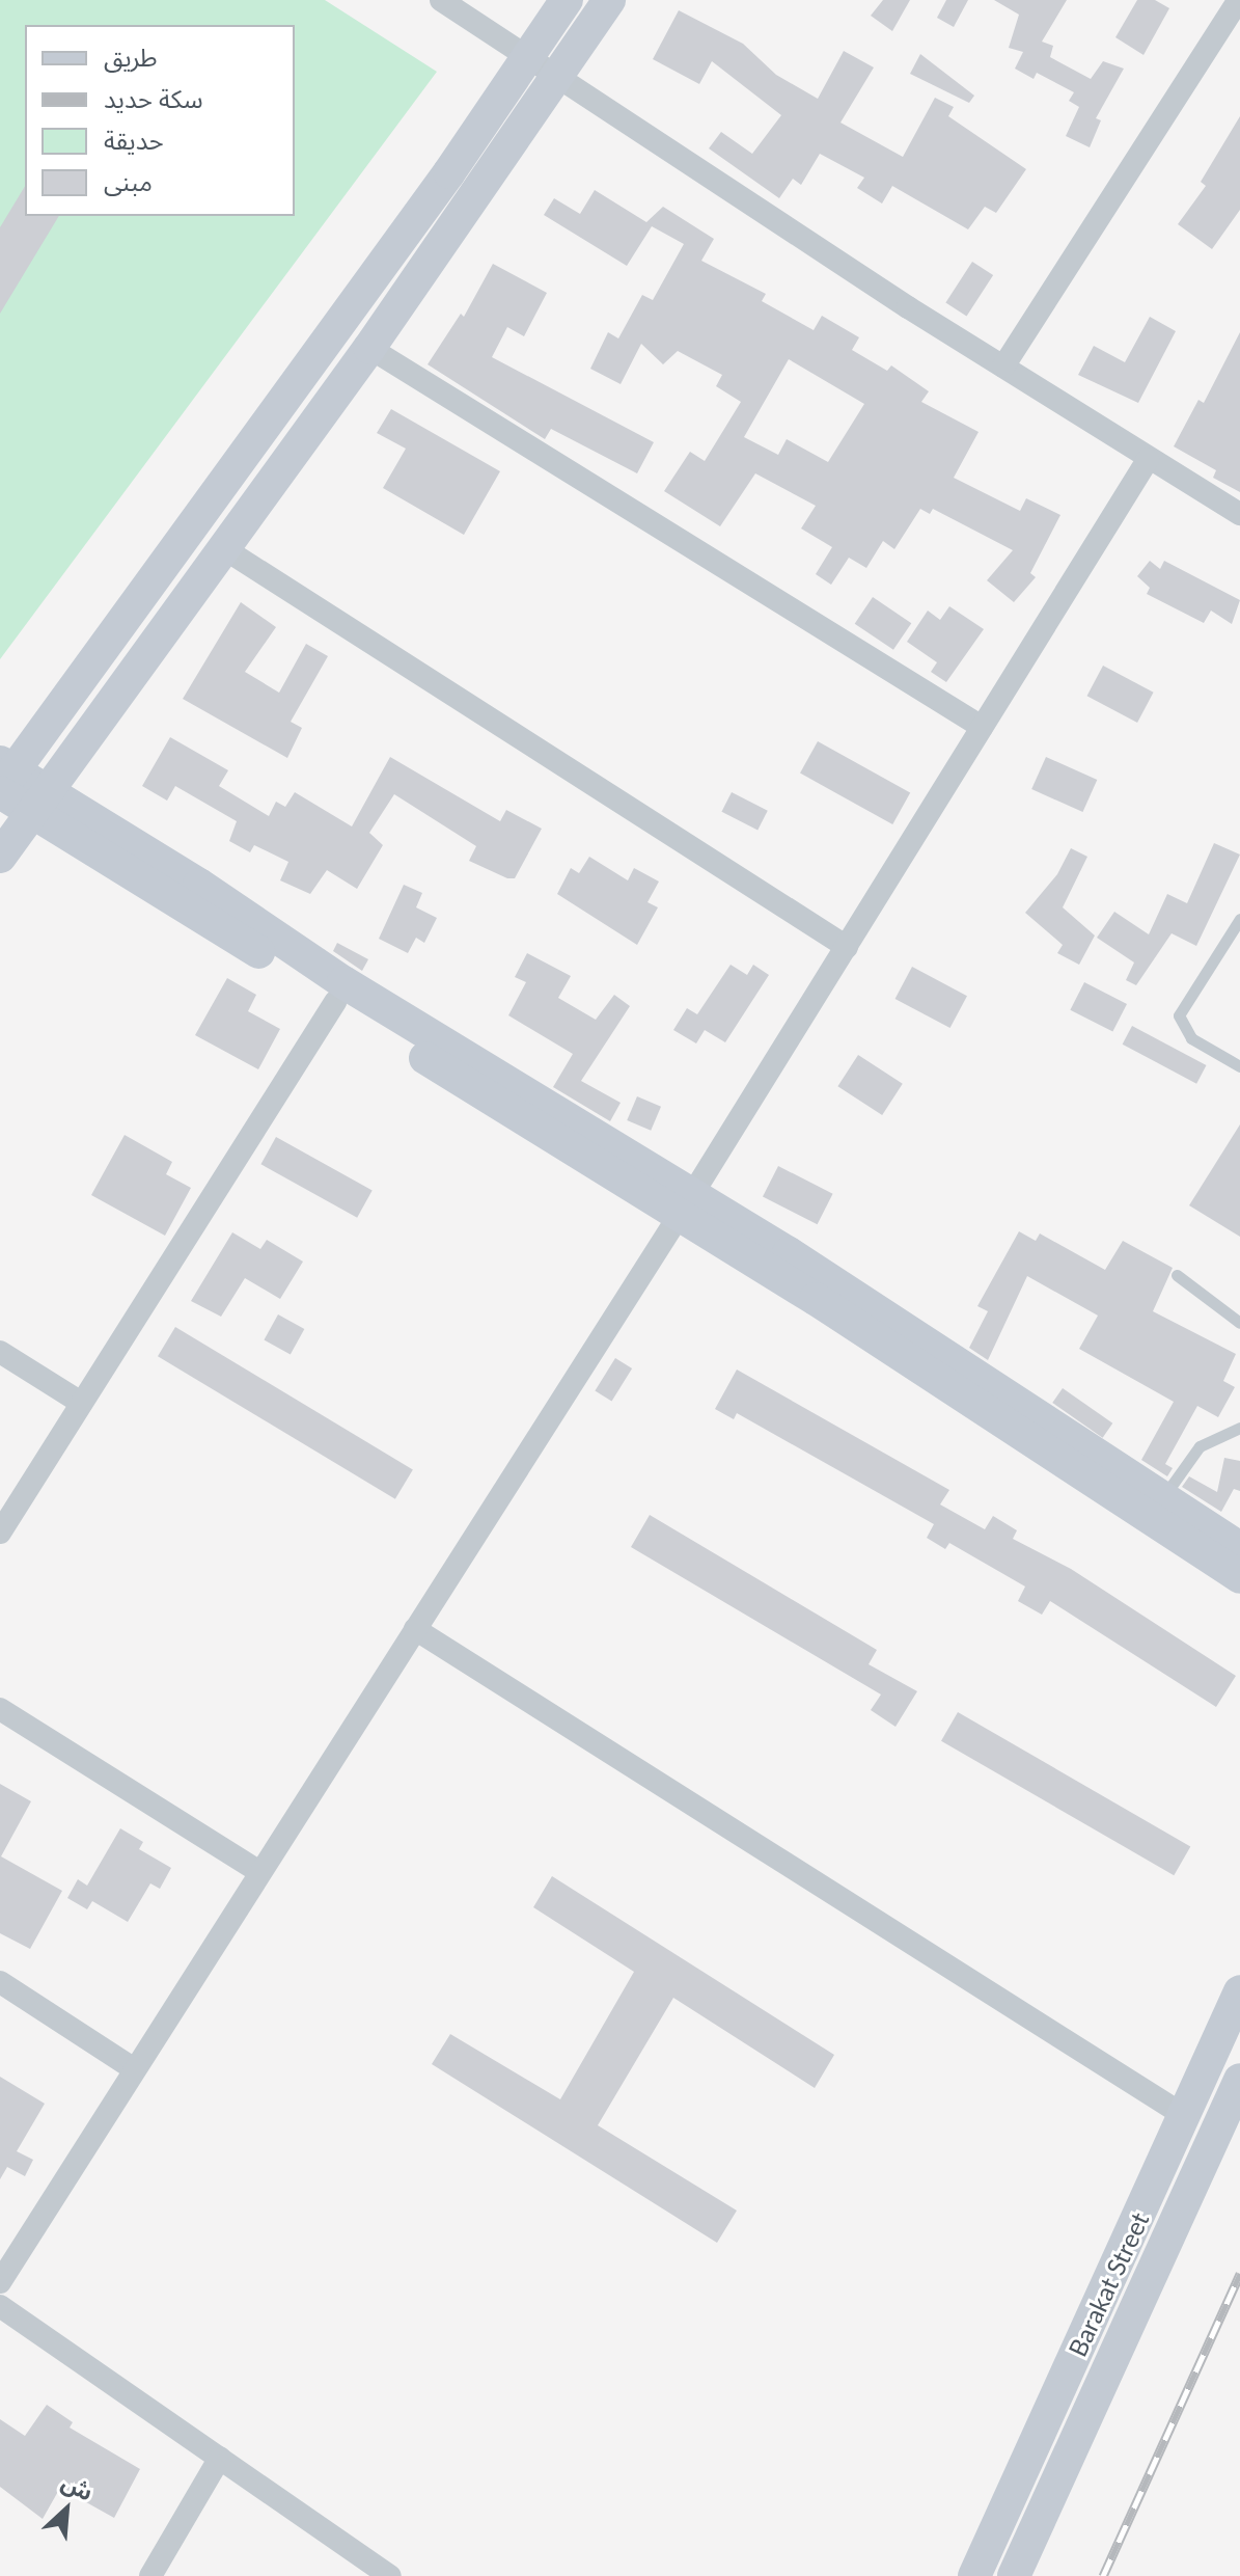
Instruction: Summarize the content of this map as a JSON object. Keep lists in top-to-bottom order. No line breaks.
{"streets":{"street":["Barakat Street"]},"legend":["طريق","سكة حديد","حديقة","مبنى"],"north":"top right"}
